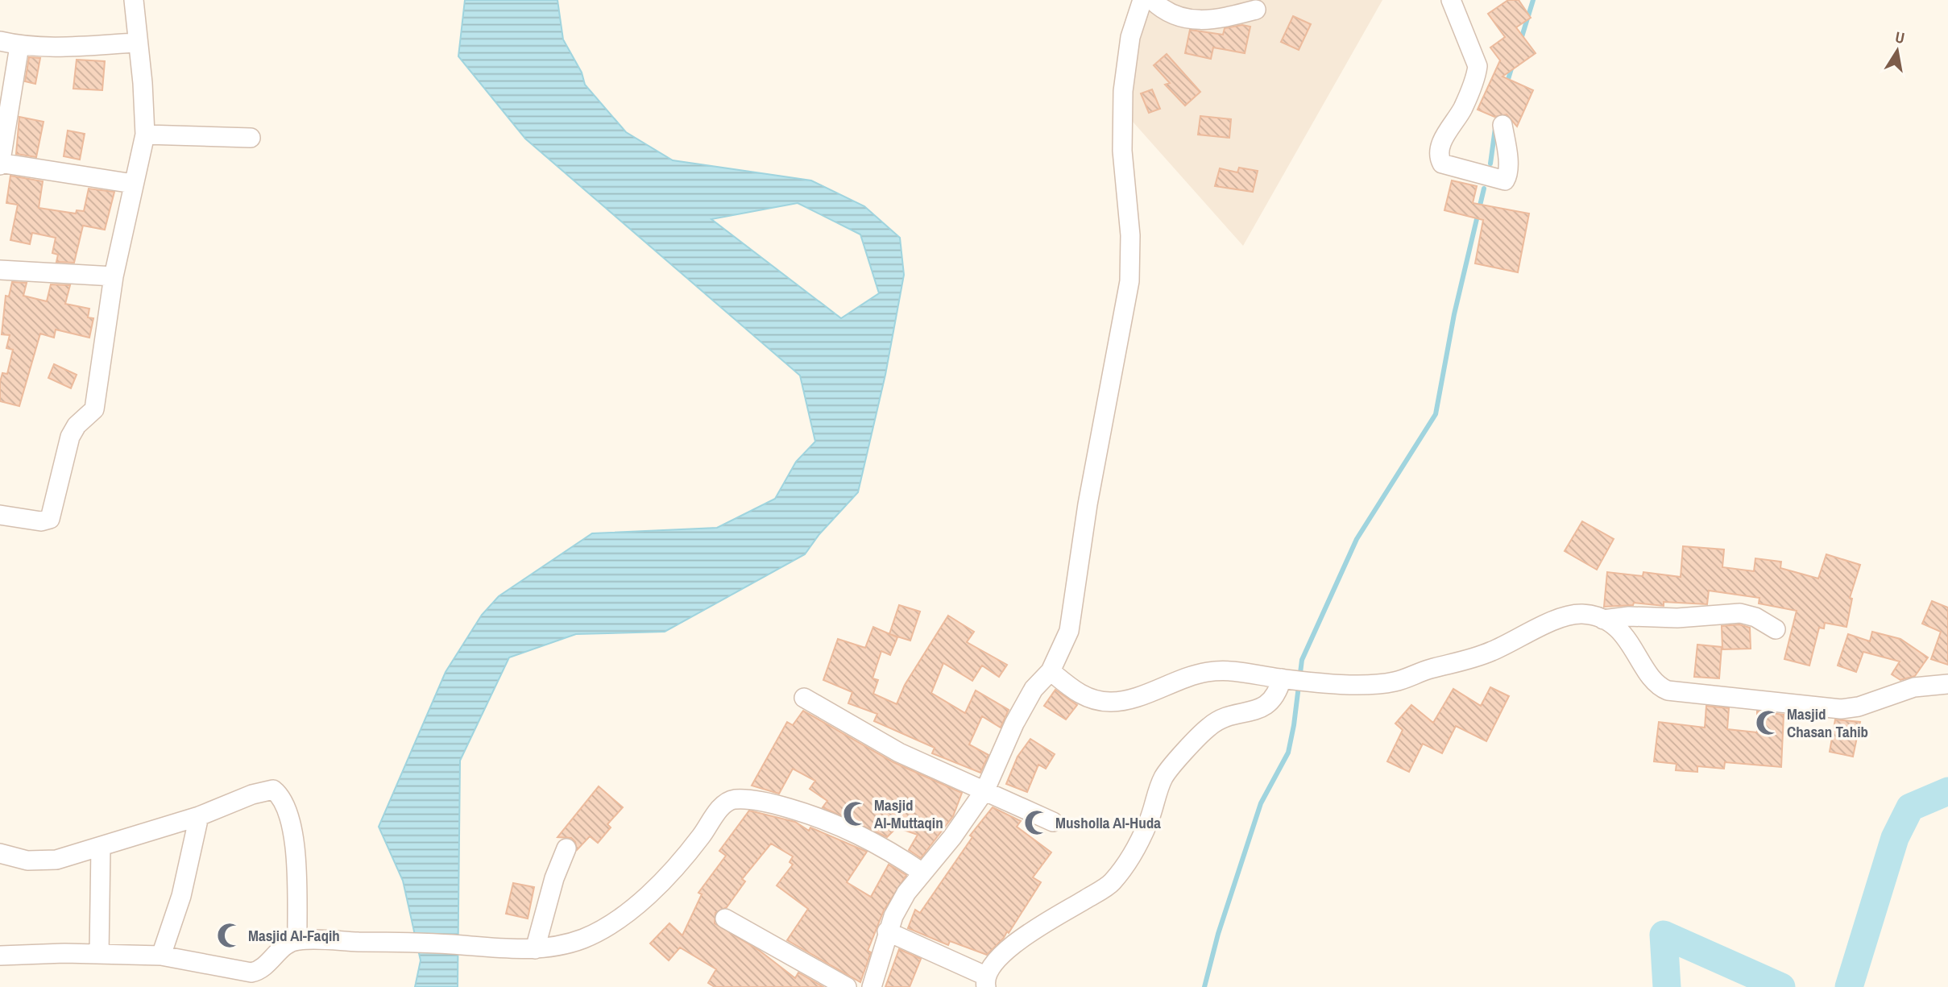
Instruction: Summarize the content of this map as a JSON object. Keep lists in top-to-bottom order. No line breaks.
{"places":{"mosque":["Masjid Chasan Tahib","Masjid Al-Muttaqin","Musholla Al-Huda","Masjid Al-Faqih"]},"north":"top"}
